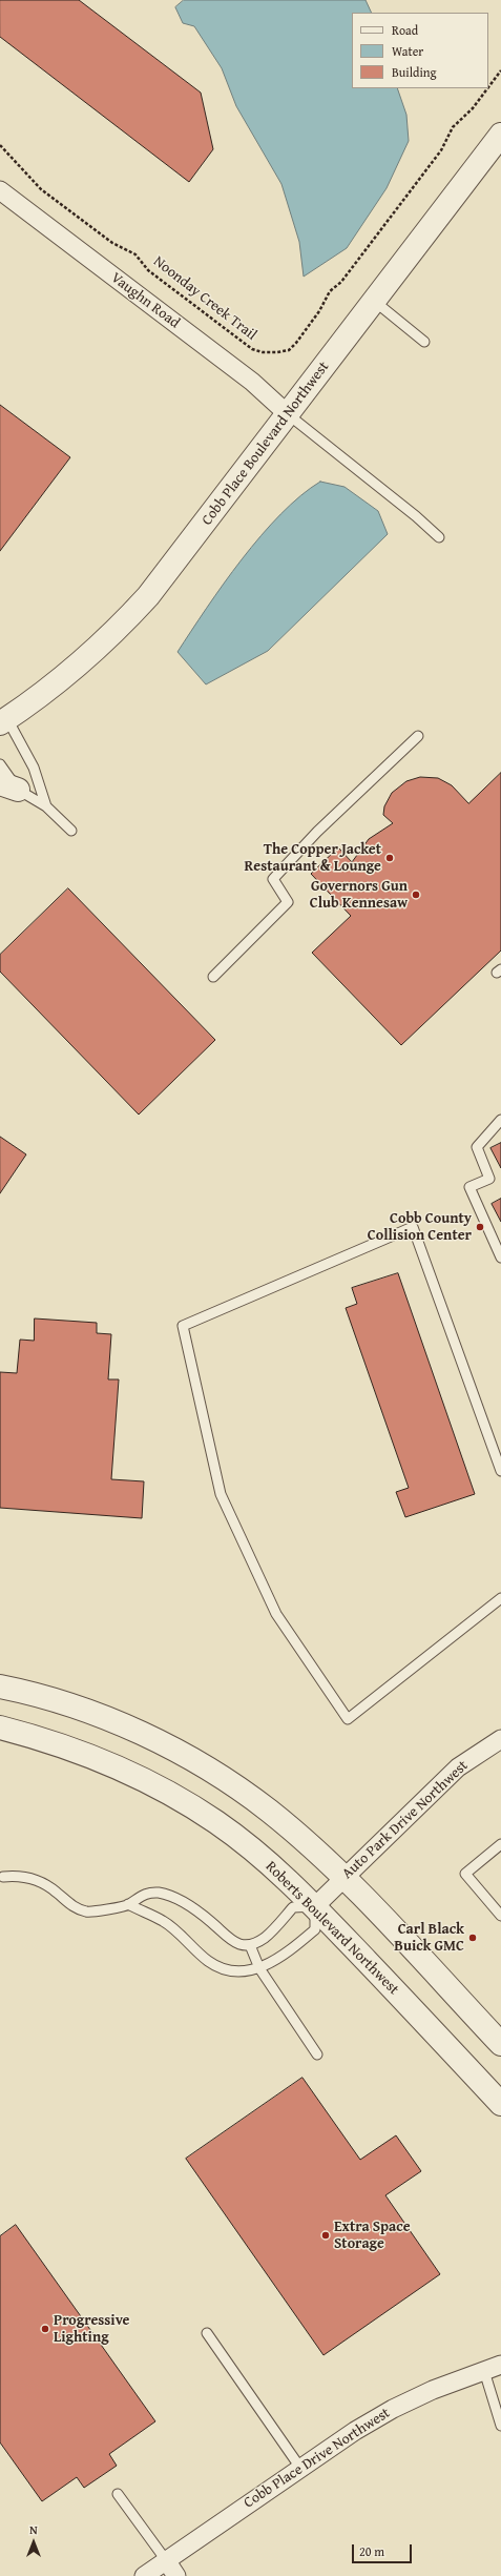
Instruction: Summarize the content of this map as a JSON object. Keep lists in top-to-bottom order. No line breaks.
{"streets":{"street":["Vaughn Road","Cobb Place Boulevard Northwest","Auto Park Drive Northwest","Roberts Boulevard Northwest","Cobb Place Drive Northwest"],"path":["Noonday Creek Trail"]},"crossings":[["Vaughn Road","Cobb Place Boulevard Northwest"],["Auto Park Drive Northwest","Roberts Boulevard Northwest"]],"places":["The Copper Jacket Restaurant & Lounge","Governors Gun Club Kennesaw","Cobb County Collision Center","Carl Black Buick GMC","Extra Space Storage","Progressive Lighting"],"legend":["Road","Water","Building"],"scale_bar":"20 m","north":"top"}
